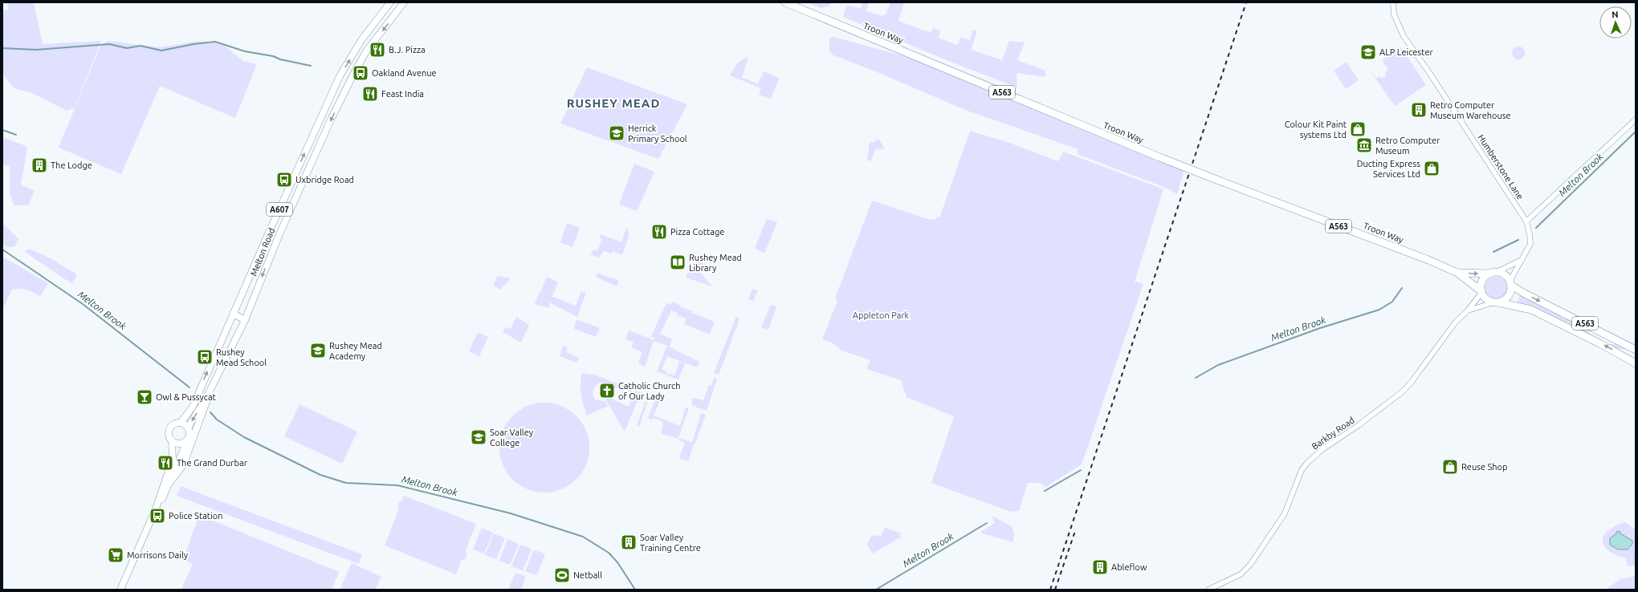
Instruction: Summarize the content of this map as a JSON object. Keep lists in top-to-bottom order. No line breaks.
{"streets":{"highway":["Troon Way","A563"],"main road":["A607","Melton Road"],"street":["Humberstone Lane","Barkby Road"]},"crossings":[["Troon Way","A563"],["Troon Way","Humberstone Lane"],["Troon Way","Barkby Road"],["A563","Humberstone Lane"],["A563","Barkby Road"],["Humberstone Lane","Barkby Road"],["A607","Melton Road"]],"districts":["RUSHEY MEAD"],"water":["Melton Brook"],"parks":["Appleton Park"],"places":{"restaurant":["B.J. Pizza","Feast India","Pizza Cottage","The Grand Durbar"],"school or university":["ALP Leicester","Herrick Primary School","Rushey Mead Academy","Soar Valley College"],"bus stop":["Oakland Avenue","Uxbridge Road","Rushey Mead School","Police Station"],"building":["Retro Computer Museum Warehouse","The Lodge","Soar Valley Training Centre","Ableflow"],"shop":["Colour Kit Paint systems Ltd","Ducting Express Services Ltd","Reuse Shop"],"museum":["Retro Computer Museum"],"library":["Rushey Mead Library"],"church":["Catholic Church of Our Lady"],"bar":["Owl & Pussycat"],"supermarket":["Morrisons Daily"],"sports":["Netball"]},"north":"top"}
